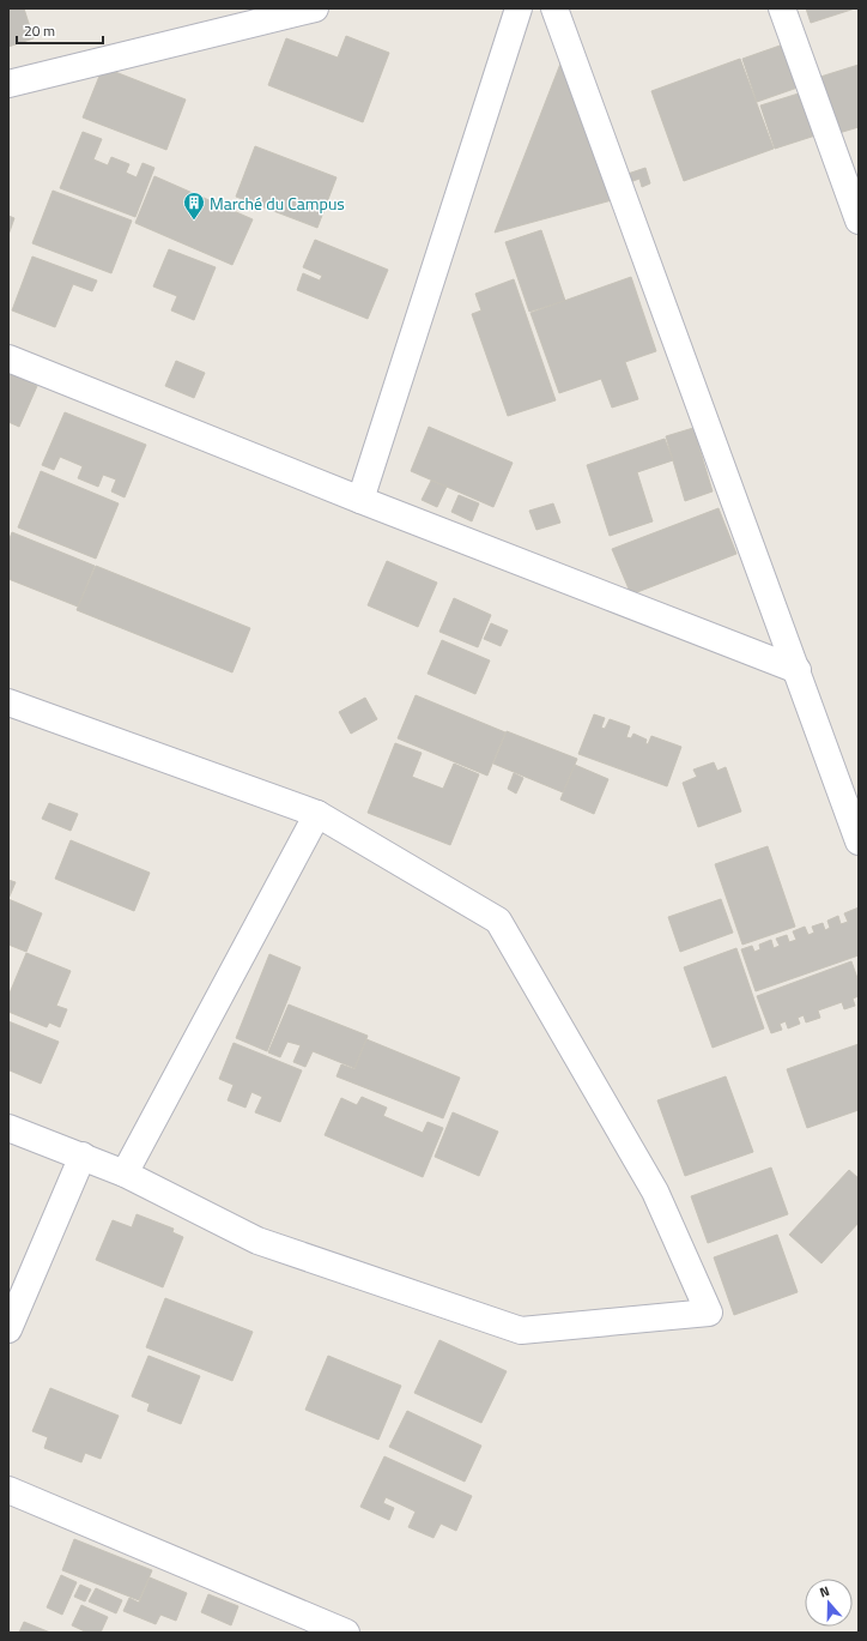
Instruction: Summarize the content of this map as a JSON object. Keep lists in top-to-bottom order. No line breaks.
{"places":{"building":["Marché du Campus"]},"scale_bar":"20 m","north":"top"}
